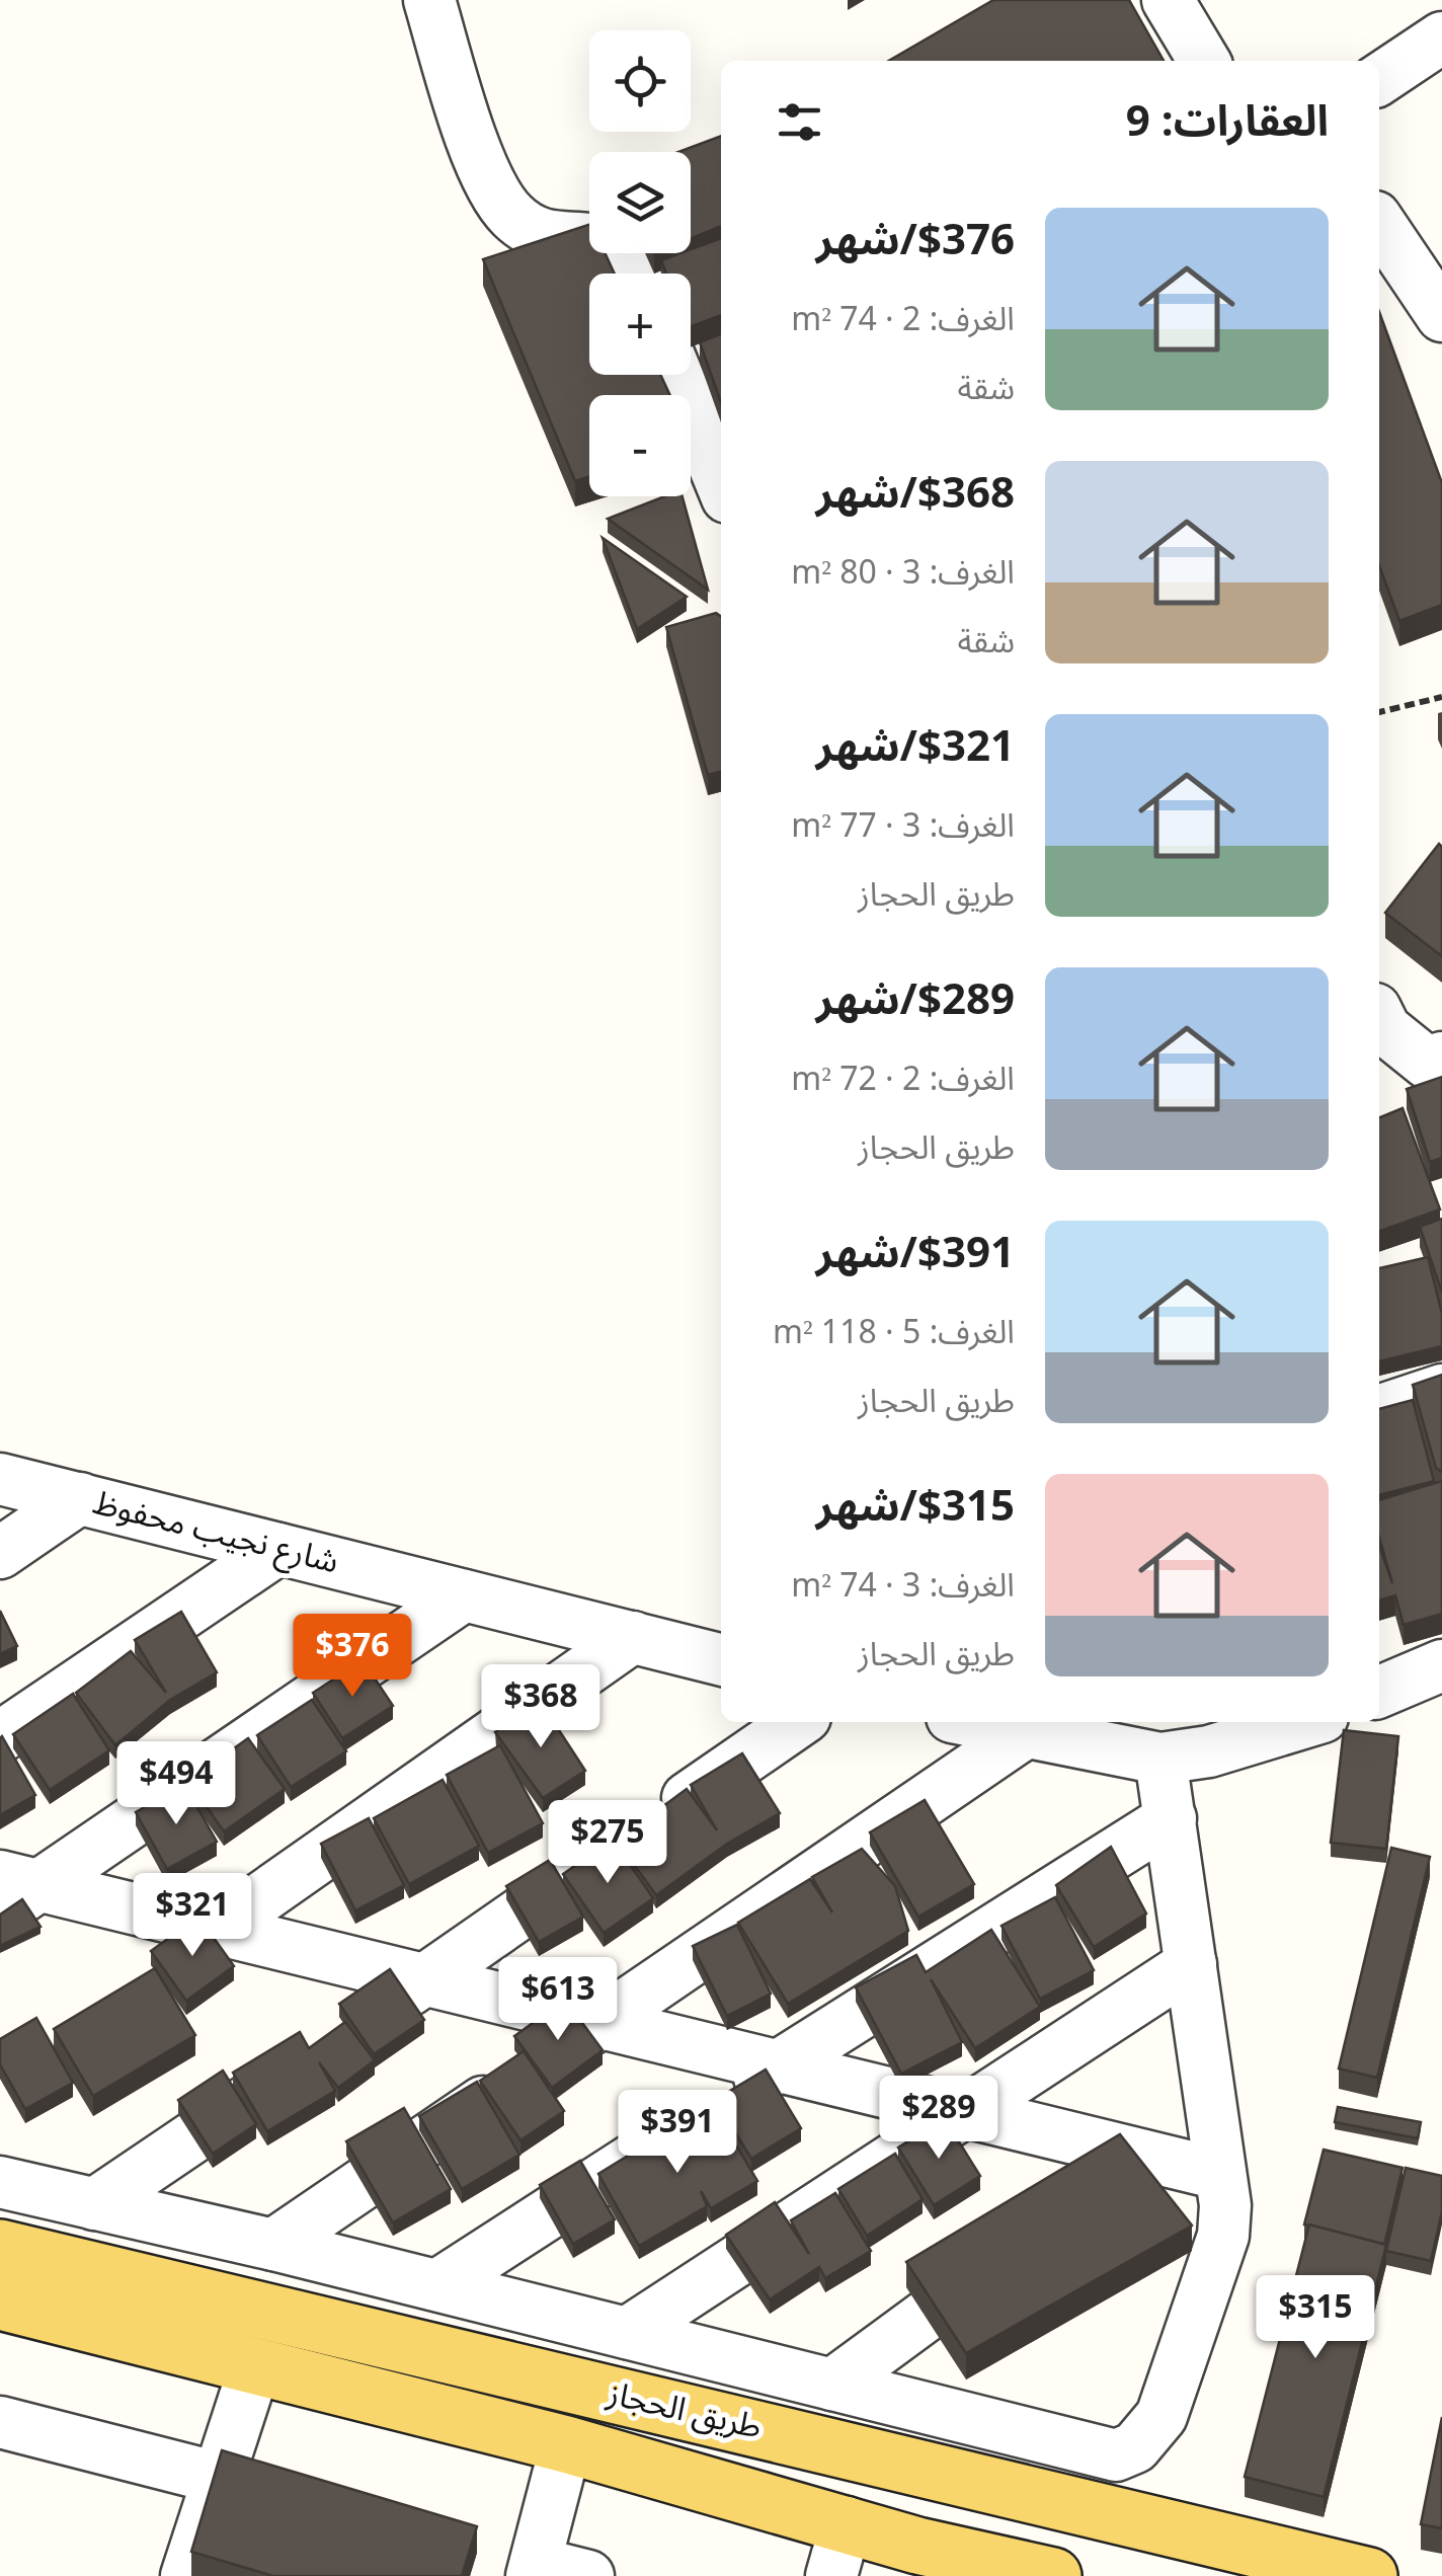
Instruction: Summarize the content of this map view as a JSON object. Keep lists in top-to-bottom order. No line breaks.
{"streets":{"main road":["طريق الحجاز"],"street":["شارع نجيب محفوظ"]},"page":{"map_buttons":["+","−"],"heading":"العقارات: 9","list":[{"name":"$376/شهر","note":"الغرف: 2 · 74 m² · شقة"},{"name":"$368/شهر","note":"الغرف: 3 · 80 m² · شقة"},{"name":"$321/شهر","note":"الغرف: 3 · 77 m² · طريق الحجاز"},{"name":"$289/شهر","note":"الغرف: 2 · 72 m² · طريق الحجاز"},{"name":"$391/شهر","note":"الغرف: 5 · 118 m² · طريق الحجاز"},{"name":"$315/شهر","note":"الغرف: 3 · 74 m² · طريق الحجاز"}],"price":["$376","$368","$494","$275","$321","$613","$289","$391","$315"]}}
